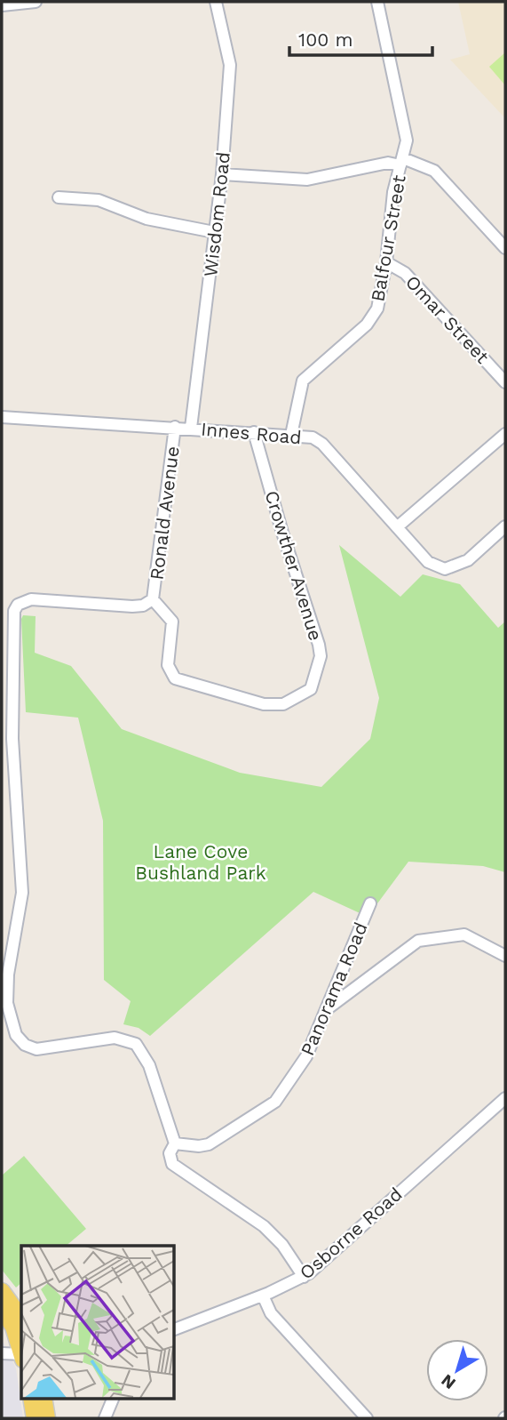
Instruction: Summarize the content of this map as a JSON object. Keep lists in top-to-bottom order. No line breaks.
{"streets":{"street":["Wisdom Road","Balfour Street","Omar Street","Innes Road","Ronald Avenue","Crowther Avenue","Panorama Road","Osborne Road"]},"crossings":[["Wisdom Road","Innes Road"],["Balfour Street","Omar Street"],["Balfour Street","Innes Road"],["Innes Road","Ronald Avenue"],["Innes Road","Crowther Avenue"],["Ronald Avenue","Crowther Avenue"],["Ronald Avenue","Panorama Road"],["Ronald Avenue","Osborne Road"]],"parks":["Lane Cove Bushland Park"],"scale_bar":"100 m","north":"bottom left"}
